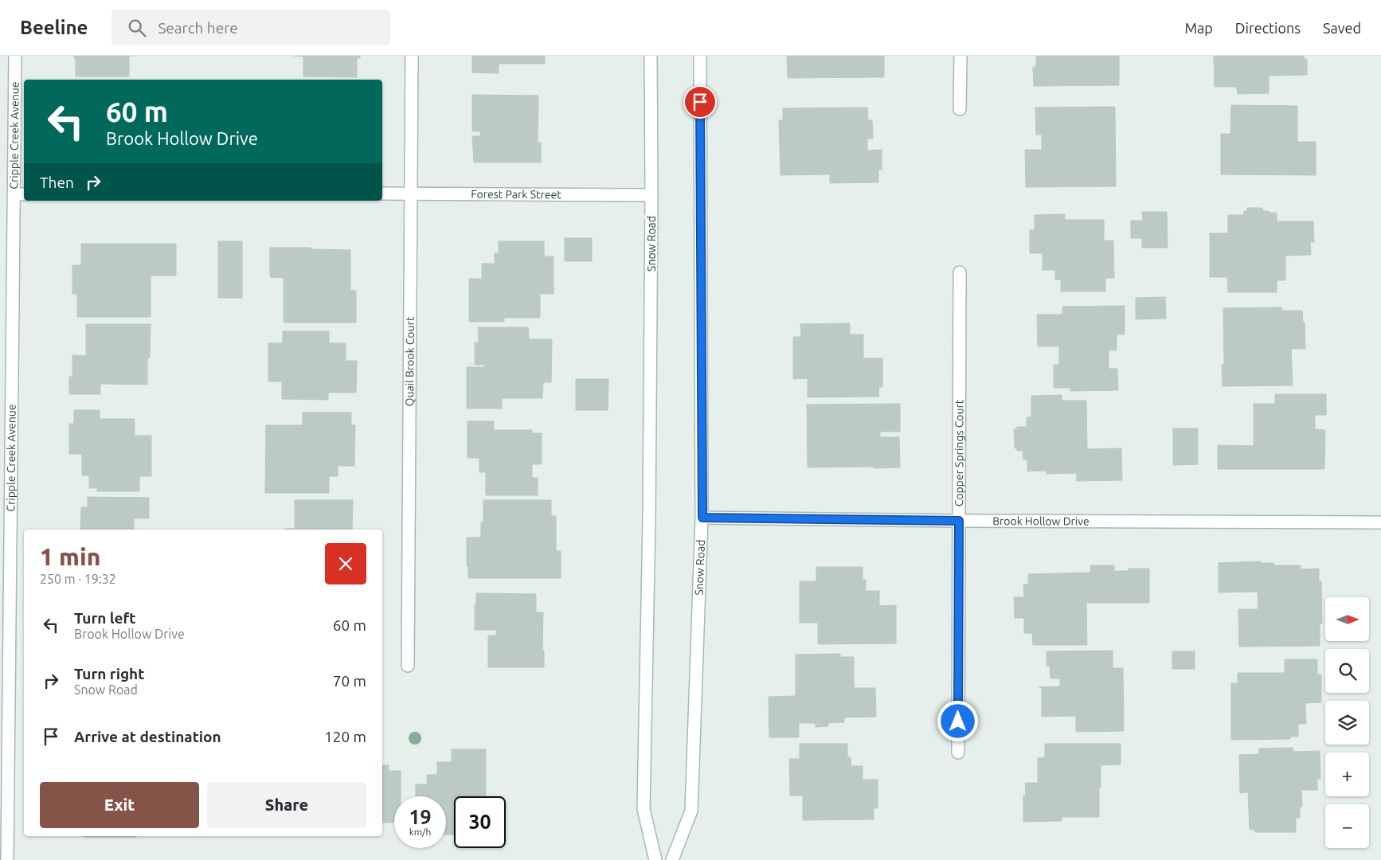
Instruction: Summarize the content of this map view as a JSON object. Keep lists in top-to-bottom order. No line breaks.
{"streets":{"street":["Cripple Creek Avenue","Forest Park Street","Snow Road","Quail Brook Court","Copper Springs Court","Brook Hollow Drive"]},"crossings":[["Forest Park Street","Snow Road"],["Forest Park Street","Quail Brook Court"],["Snow Road","Brook Hollow Drive"],["Copper Springs Court","Brook Hollow Drive"]],"north":"right","page":{"header":"Beeline","search":"Search here","nav":["Map","Directions","Saved"],"turn":["60 m","Brook Hollow Drive"],"then":"Then","heading":["1 min","250 m · 19:32"],"map_buttons":["+","−"],"list":[{"name":"Turn left","note":"Brook Hollow Drive","value":"60 m"},{"name":"Turn right","note":"Snow Road","value":"70 m"},{"name":"Arrive at destination","value":"120 m"}],"buttons":["Exit","Share"],"speed":"19 km/h","limit":"30"}}
